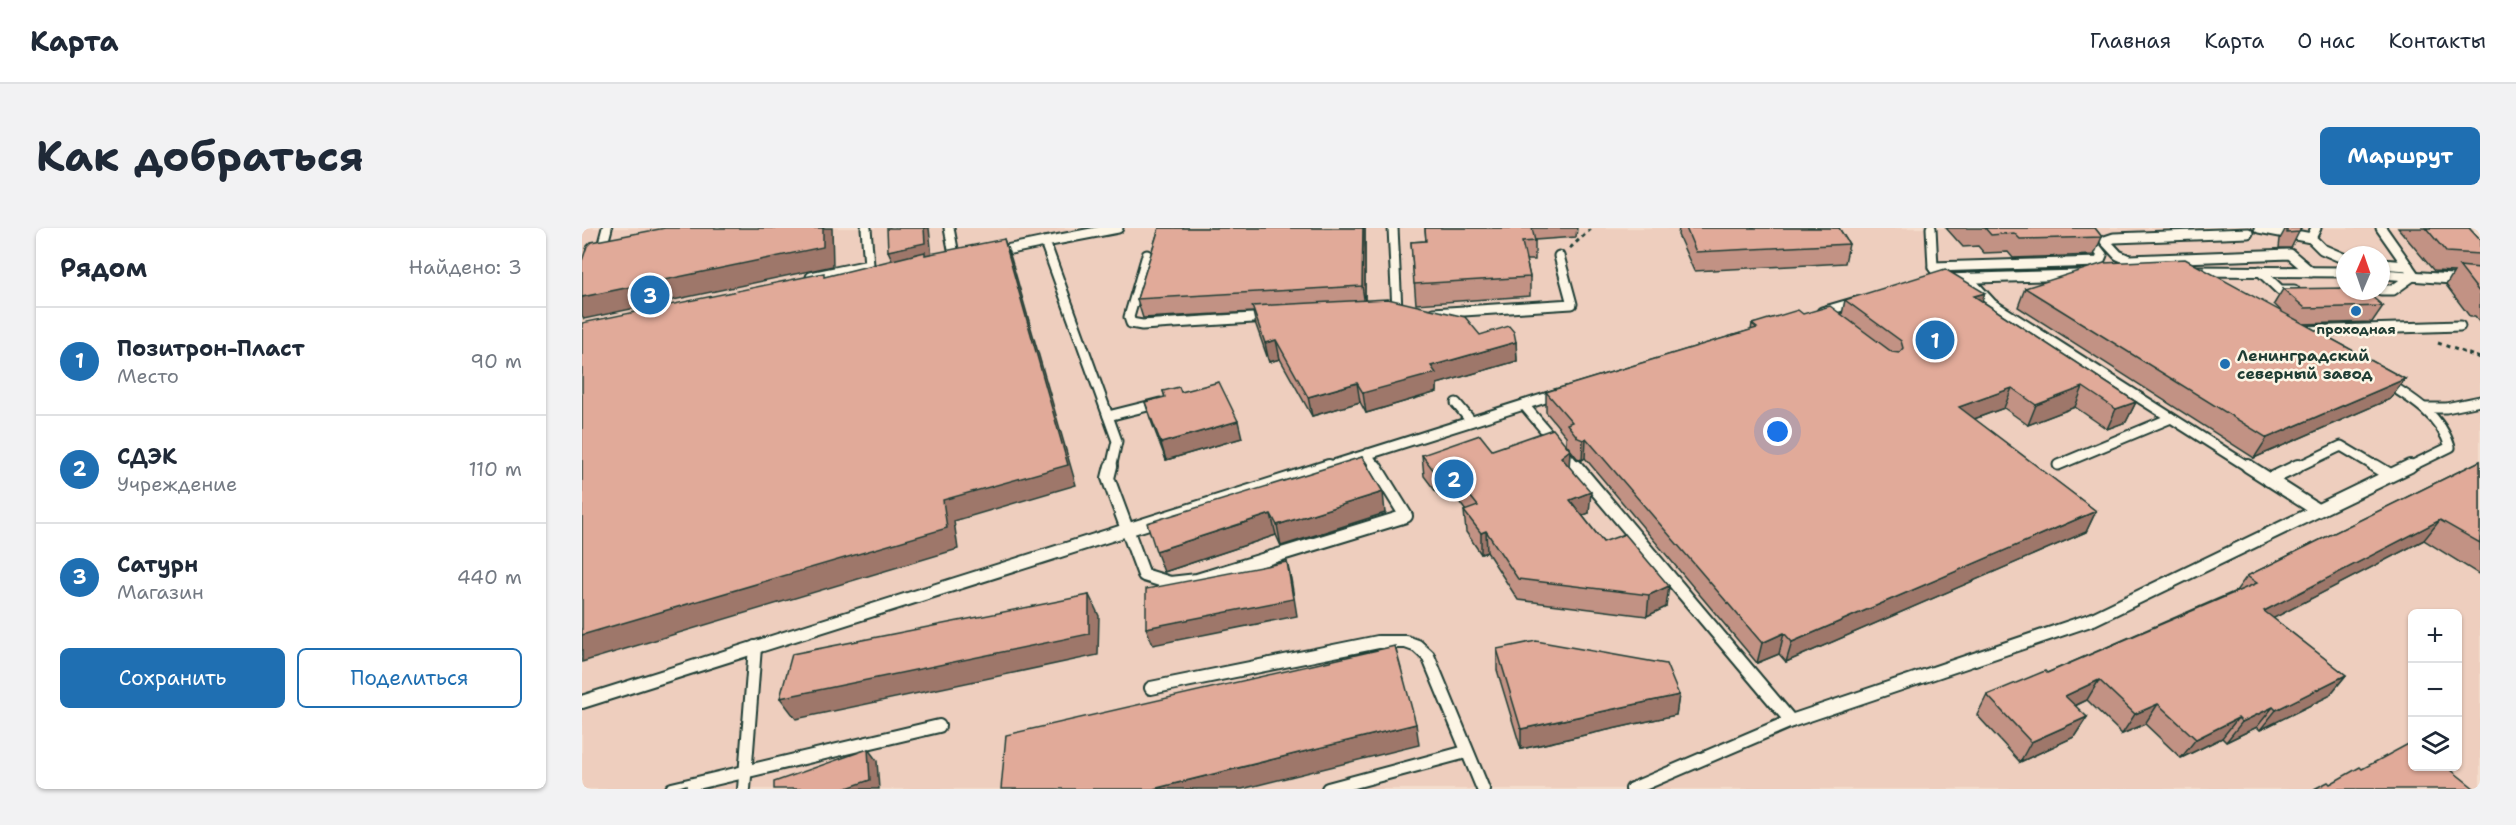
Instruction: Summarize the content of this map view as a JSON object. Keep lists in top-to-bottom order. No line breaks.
{"places":["проходная","Ленинградский северный завод"],"north":"top","page":{"header":"Карта","nav":["Главная","Карта","О нас","Контакты"],"buttons":["Маршрут",["Сохранить","Поделиться"]],"title":"Как добраться","heading":["Рядом","Найдено: 3"],"pins":["3","1","2"],"list":[{"mark":"1","name":"Позитрон-Пласт","note":"Место","value":"90 m"},{"mark":"2","name":"СДЭК","note":"Учреждение","value":"110 m"},{"mark":"3","name":"Сатурн","note":"Магазин","value":"440 m"}],"map_buttons":["+","−"]}}
